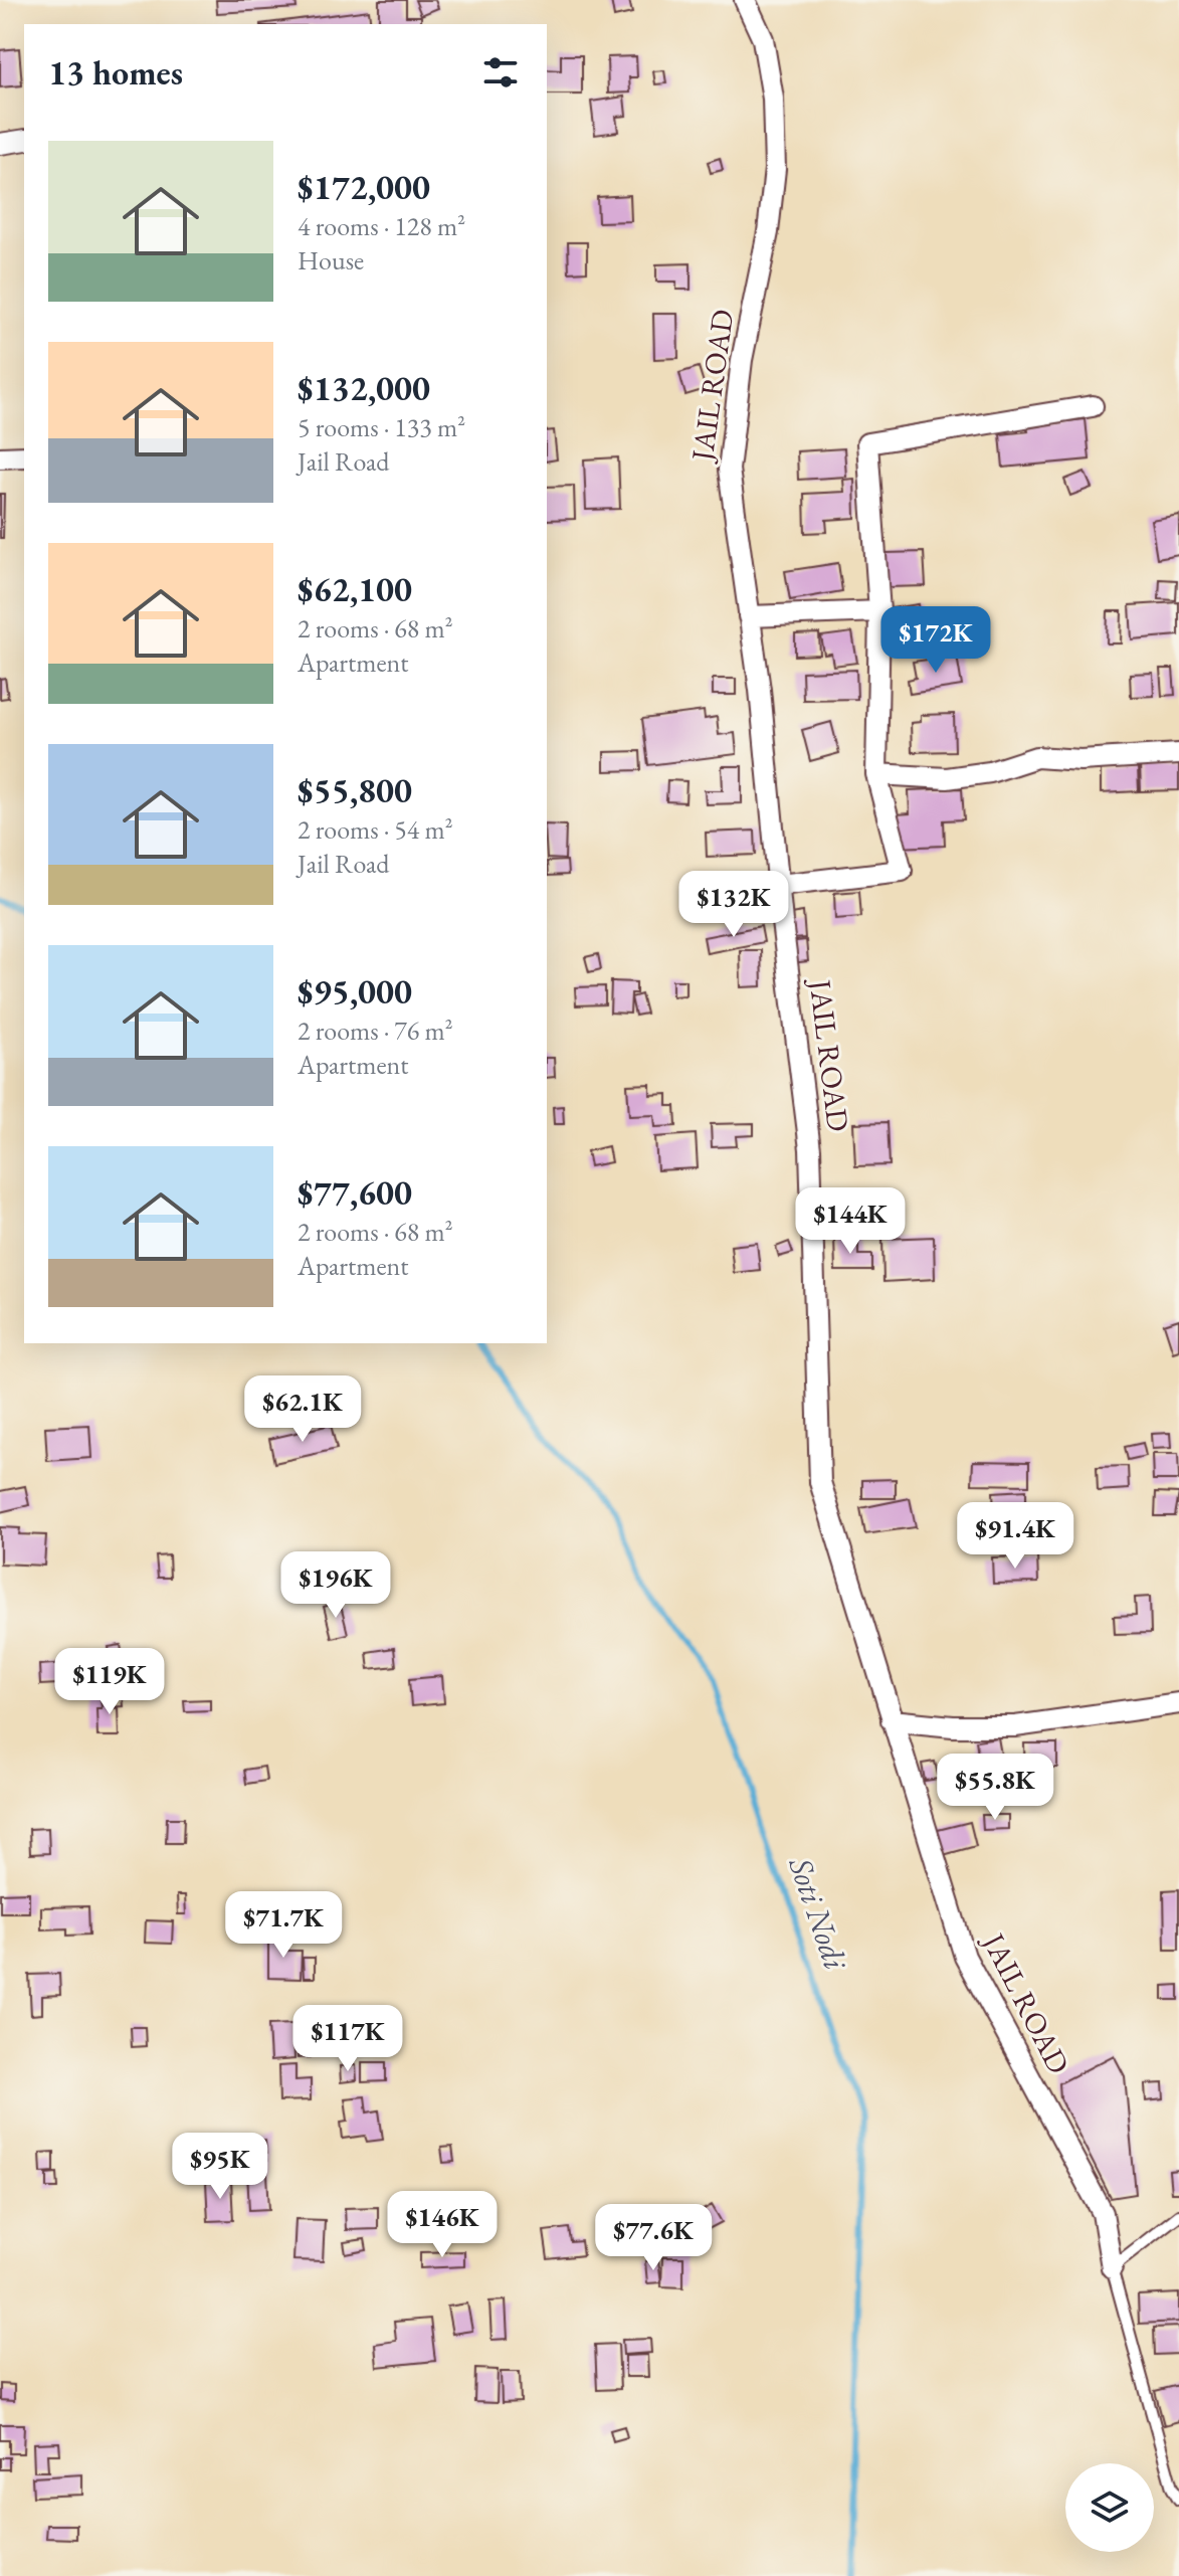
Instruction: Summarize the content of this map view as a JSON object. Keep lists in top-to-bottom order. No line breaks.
{"streets":{"street":["JAIL ROAD"]},"water":["Soti Nodi"],"page":{"heading":"13 homes","list":[{"name":"$172,000","note":"4 rooms · 128 m² · House"},{"name":"$132,000","note":"5 rooms · 133 m² · Jail Road"},{"name":"$62,100","note":"2 rooms · 68 m² · Apartment"},{"name":"$55,800","note":"2 rooms · 54 m² · Jail Road"},{"name":"$95,000","note":"2 rooms · 76 m² · Apartment"},{"name":"$77,600","note":"2 rooms · 68 m² · Apartment"}],"price":["$172K","$132K","$144K","$62.1K","$91.4K","$196K","$119K","$55.8K","$71.7K","$117K","$95K","$146K","$77.6K"]}}
